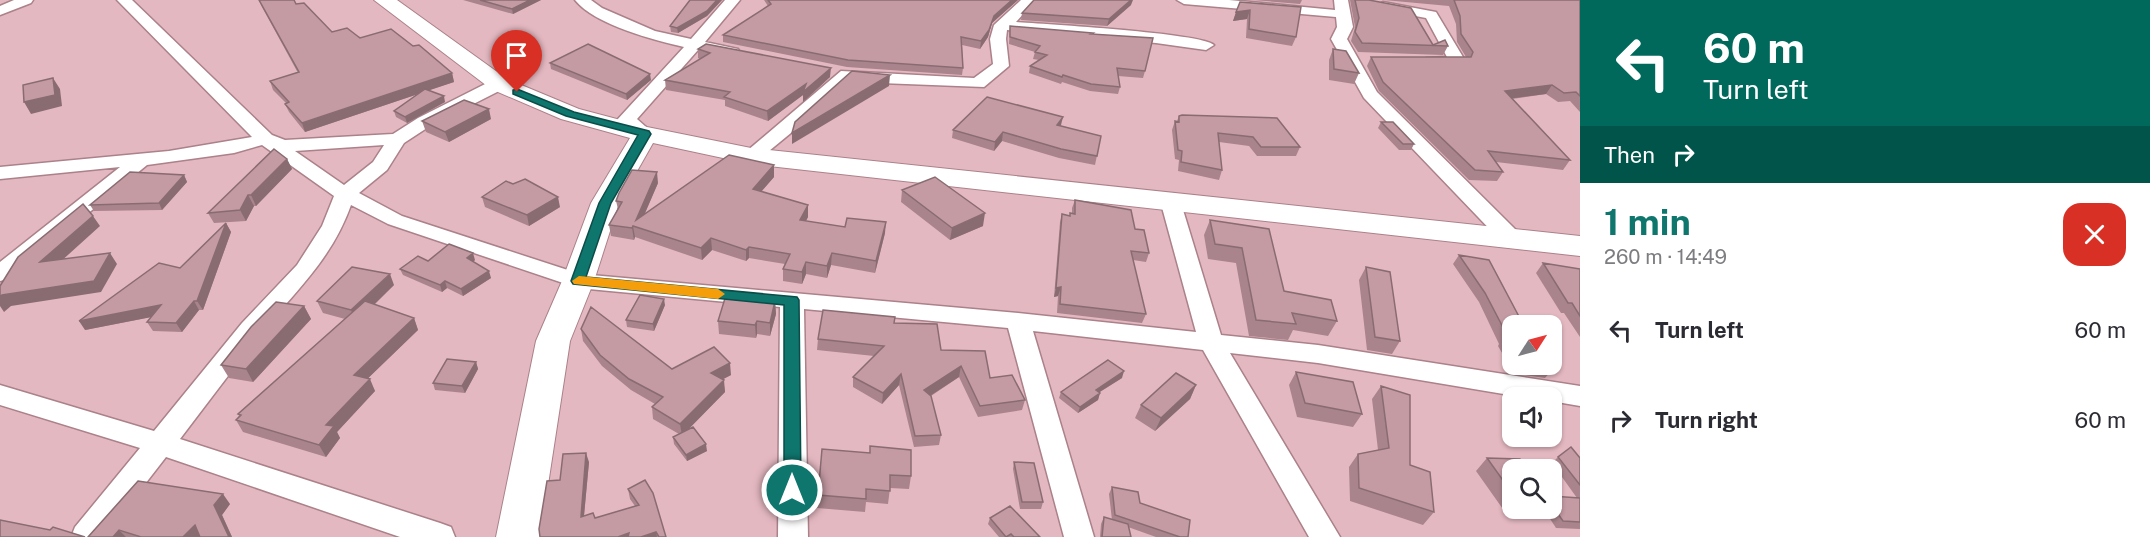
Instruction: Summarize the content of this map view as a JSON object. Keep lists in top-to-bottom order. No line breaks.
{"north":"top right","page":{"turn":["60 m","Turn left"],"then":"Then","heading":["1 min","260 m · 14:49"],"list":[{"name":"Turn left","value":"60 m"},{"name":"Turn right","value":"60 m"}]}}
